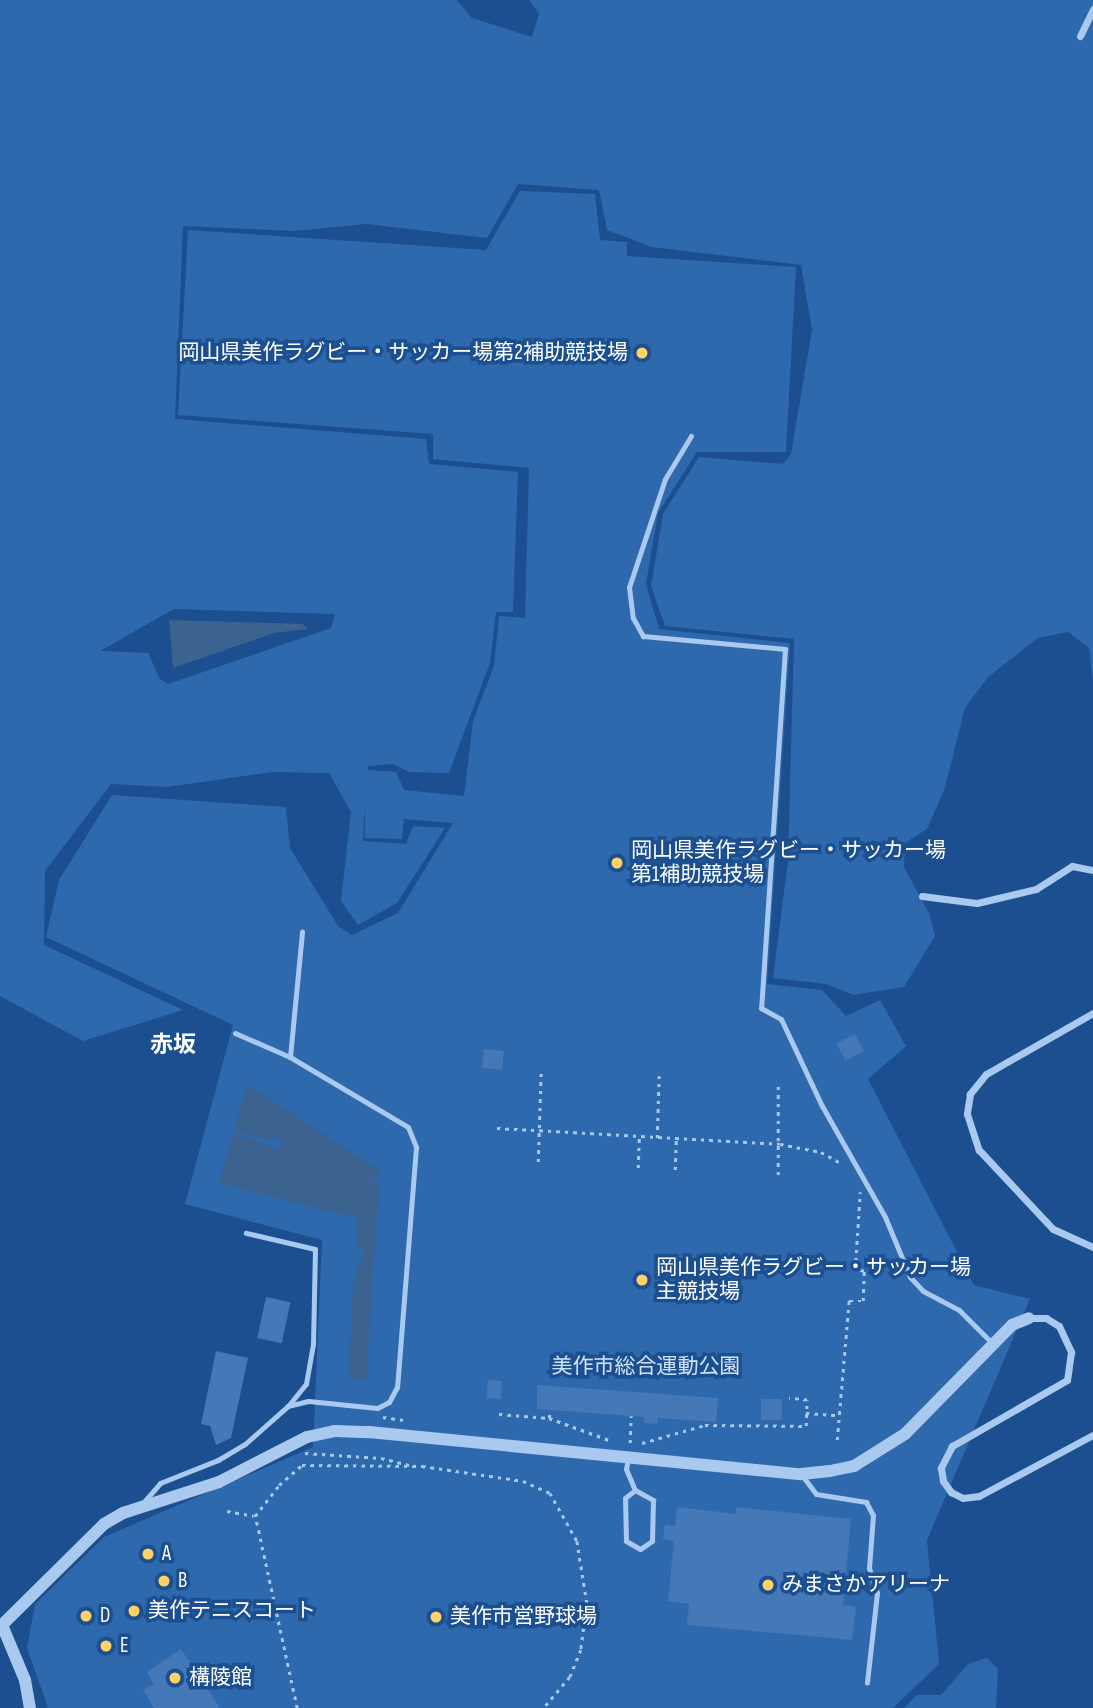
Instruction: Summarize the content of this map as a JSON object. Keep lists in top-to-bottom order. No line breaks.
{"districts":["赤坂"],"parks":["美作市総合運動公園"],"places":["岡山県美作ラグビー・サッカー場第2補助競技場","岡山県美作ラグビー・サッカー場 第1補助競技場","岡山県美作ラグビー・サッカー場 主競技場","A","B","みまさかアリーナ","美作テニスコート","D","美作市営野球場","E","構陵館"]}
